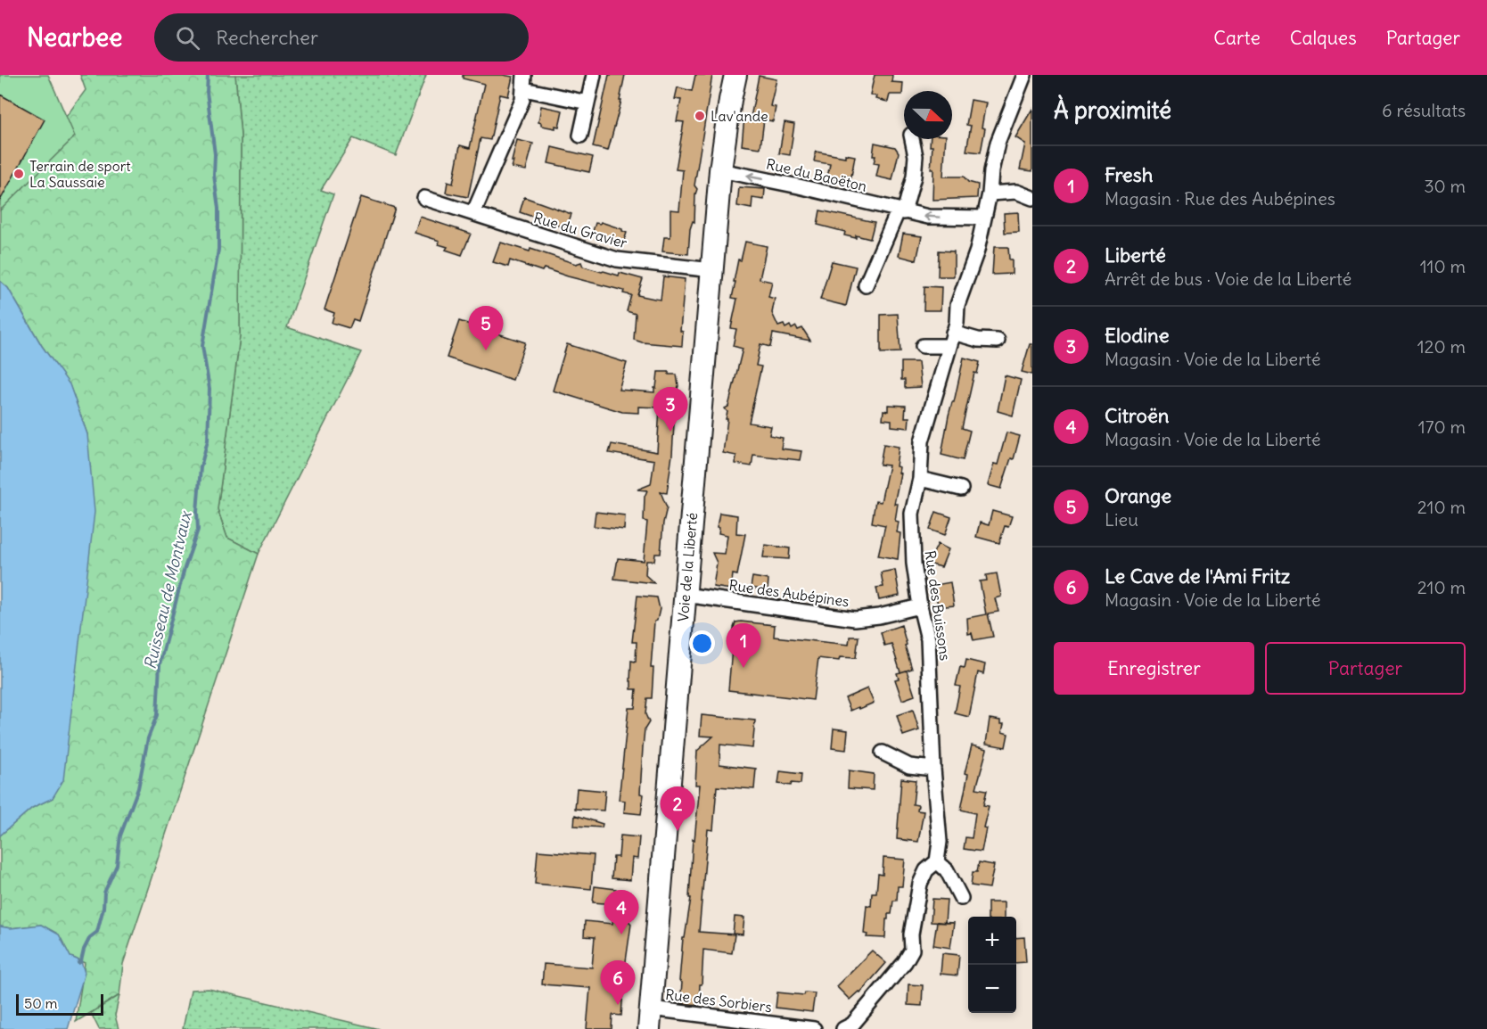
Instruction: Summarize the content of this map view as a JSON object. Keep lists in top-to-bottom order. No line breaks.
{"streets":{"main road":["Voie de la Liberté"],"street":["Rue du Baoëton","Rue du Gravier","Rue des Aubépines","Rue des Buissons","Rue des Sorbiers"]},"crossings":[["Rue du Baoëton","Voie de la Liberté"],["Rue du Baoëton","Rue des Buissons"],["Rue du Gravier","Voie de la Liberté"],["Voie de la Liberté","Rue des Aubépines"],["Voie de la Liberté","Rue des Sorbiers"],["Rue des Aubépines","Rue des Buissons"]],"one_way":["Rue du Baoëton"],"water":["Ruisseau de Montvaux"],"places":["Lav'ande","Terrain de sport La Saussaie"],"scale_bar":"50 m","north":"right","page":{"header":"Nearbee","search":"Rechercher","nav":["Carte","Calques","Partager"],"heading":["À proximité","6 résultats"],"list":[{"mark":"1","name":"Fresh","note":"Magasin · Rue des Aubépines","value":"30 m"},{"mark":"2","name":"Liberté","note":"Arrêt de bus · Voie de la Liberté","value":"110 m"},{"mark":"3","name":"Elodine","note":"Magasin · Voie de la Liberté","value":"120 m"},{"mark":"4","name":"Citroën","note":"Magasin · Voie de la Liberté","value":"170 m"},{"mark":"5","name":"Orange","note":"Lieu","value":"210 m"},{"mark":"6","name":"Le Cave de l'Ami Fritz","note":"Magasin · Voie de la Liberté","value":"210 m"}],"pins":["5","3","1","2","4","6"],"buttons":["Enregistrer","Partager"],"map_buttons":["+","−"],"scale":"50 m"}}
